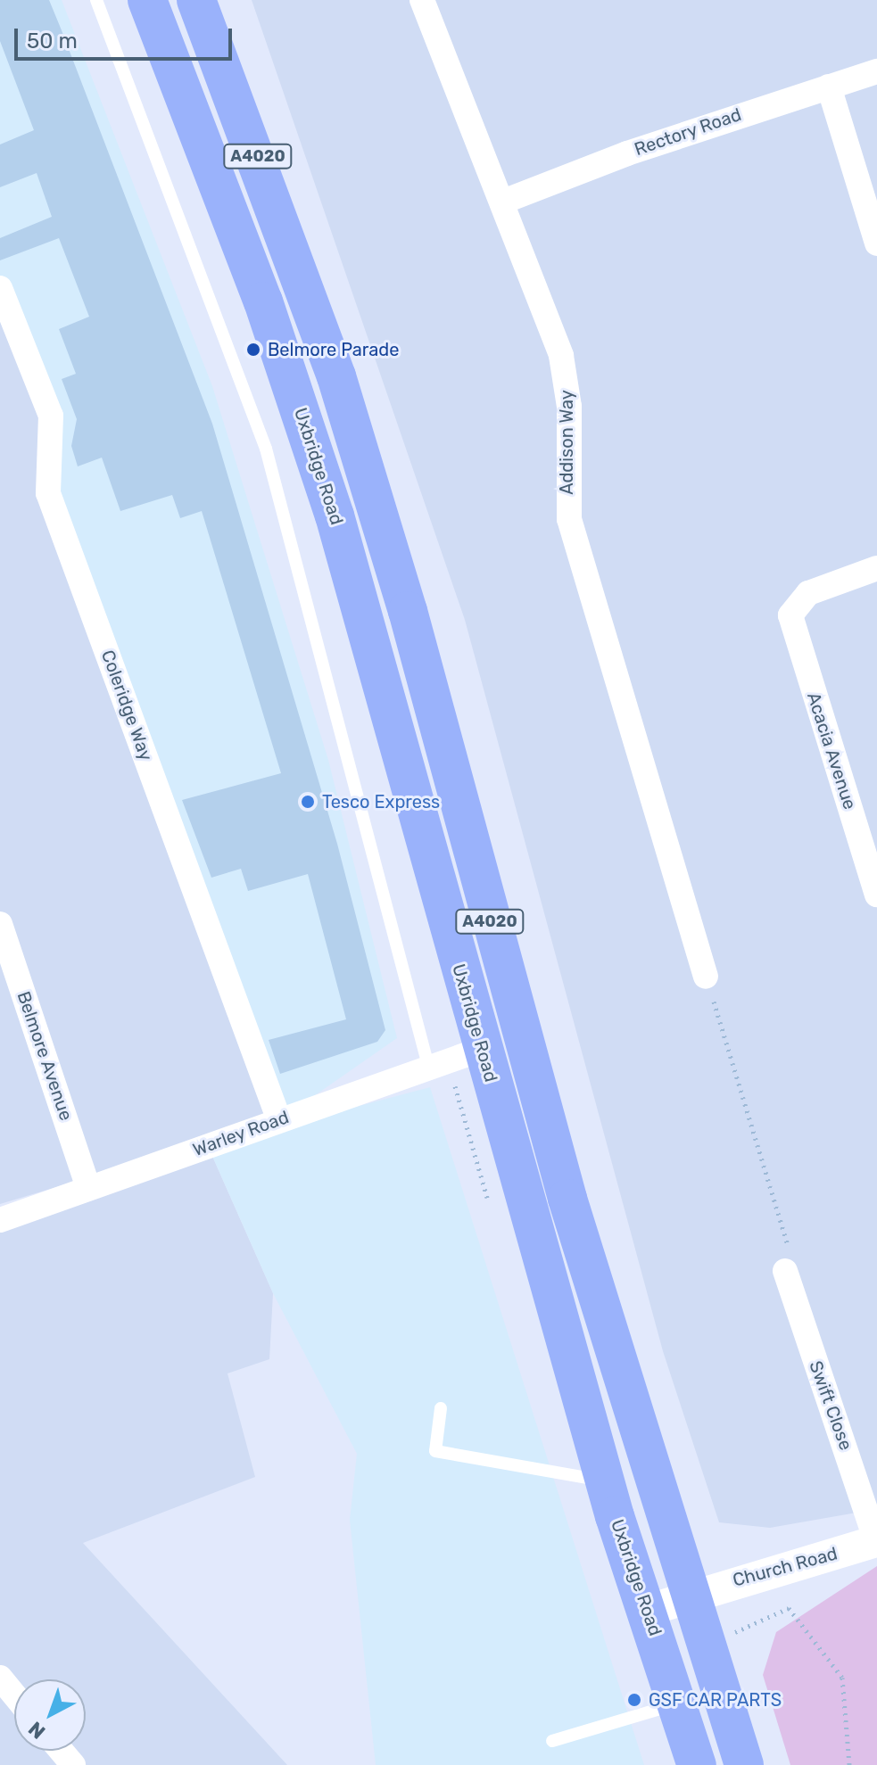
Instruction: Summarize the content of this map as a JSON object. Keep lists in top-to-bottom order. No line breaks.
{"streets":{"main road":["A4020","Uxbridge Road"],"street":["Rectory Road","Addison Way","Coleridge Way","Acacia Avenue","Belmore Avenue","Warley Road","Swift Close","Church Road"]},"crossings":[["Rectory Road","Addison Way"],["A4020","Uxbridge Road"],["A4020","Church Road"],["Uxbridge Road","Warley Road"],["Uxbridge Road","Church Road"],["Coleridge Way","Warley Road"],["Belmore Avenue","Warley Road"],["Swift Close","Church Road"]],"places":["Belmore Parade","Tesco Express","GSF CAR PARTS"],"scale_bar":"50 m","north":"bottom left"}
